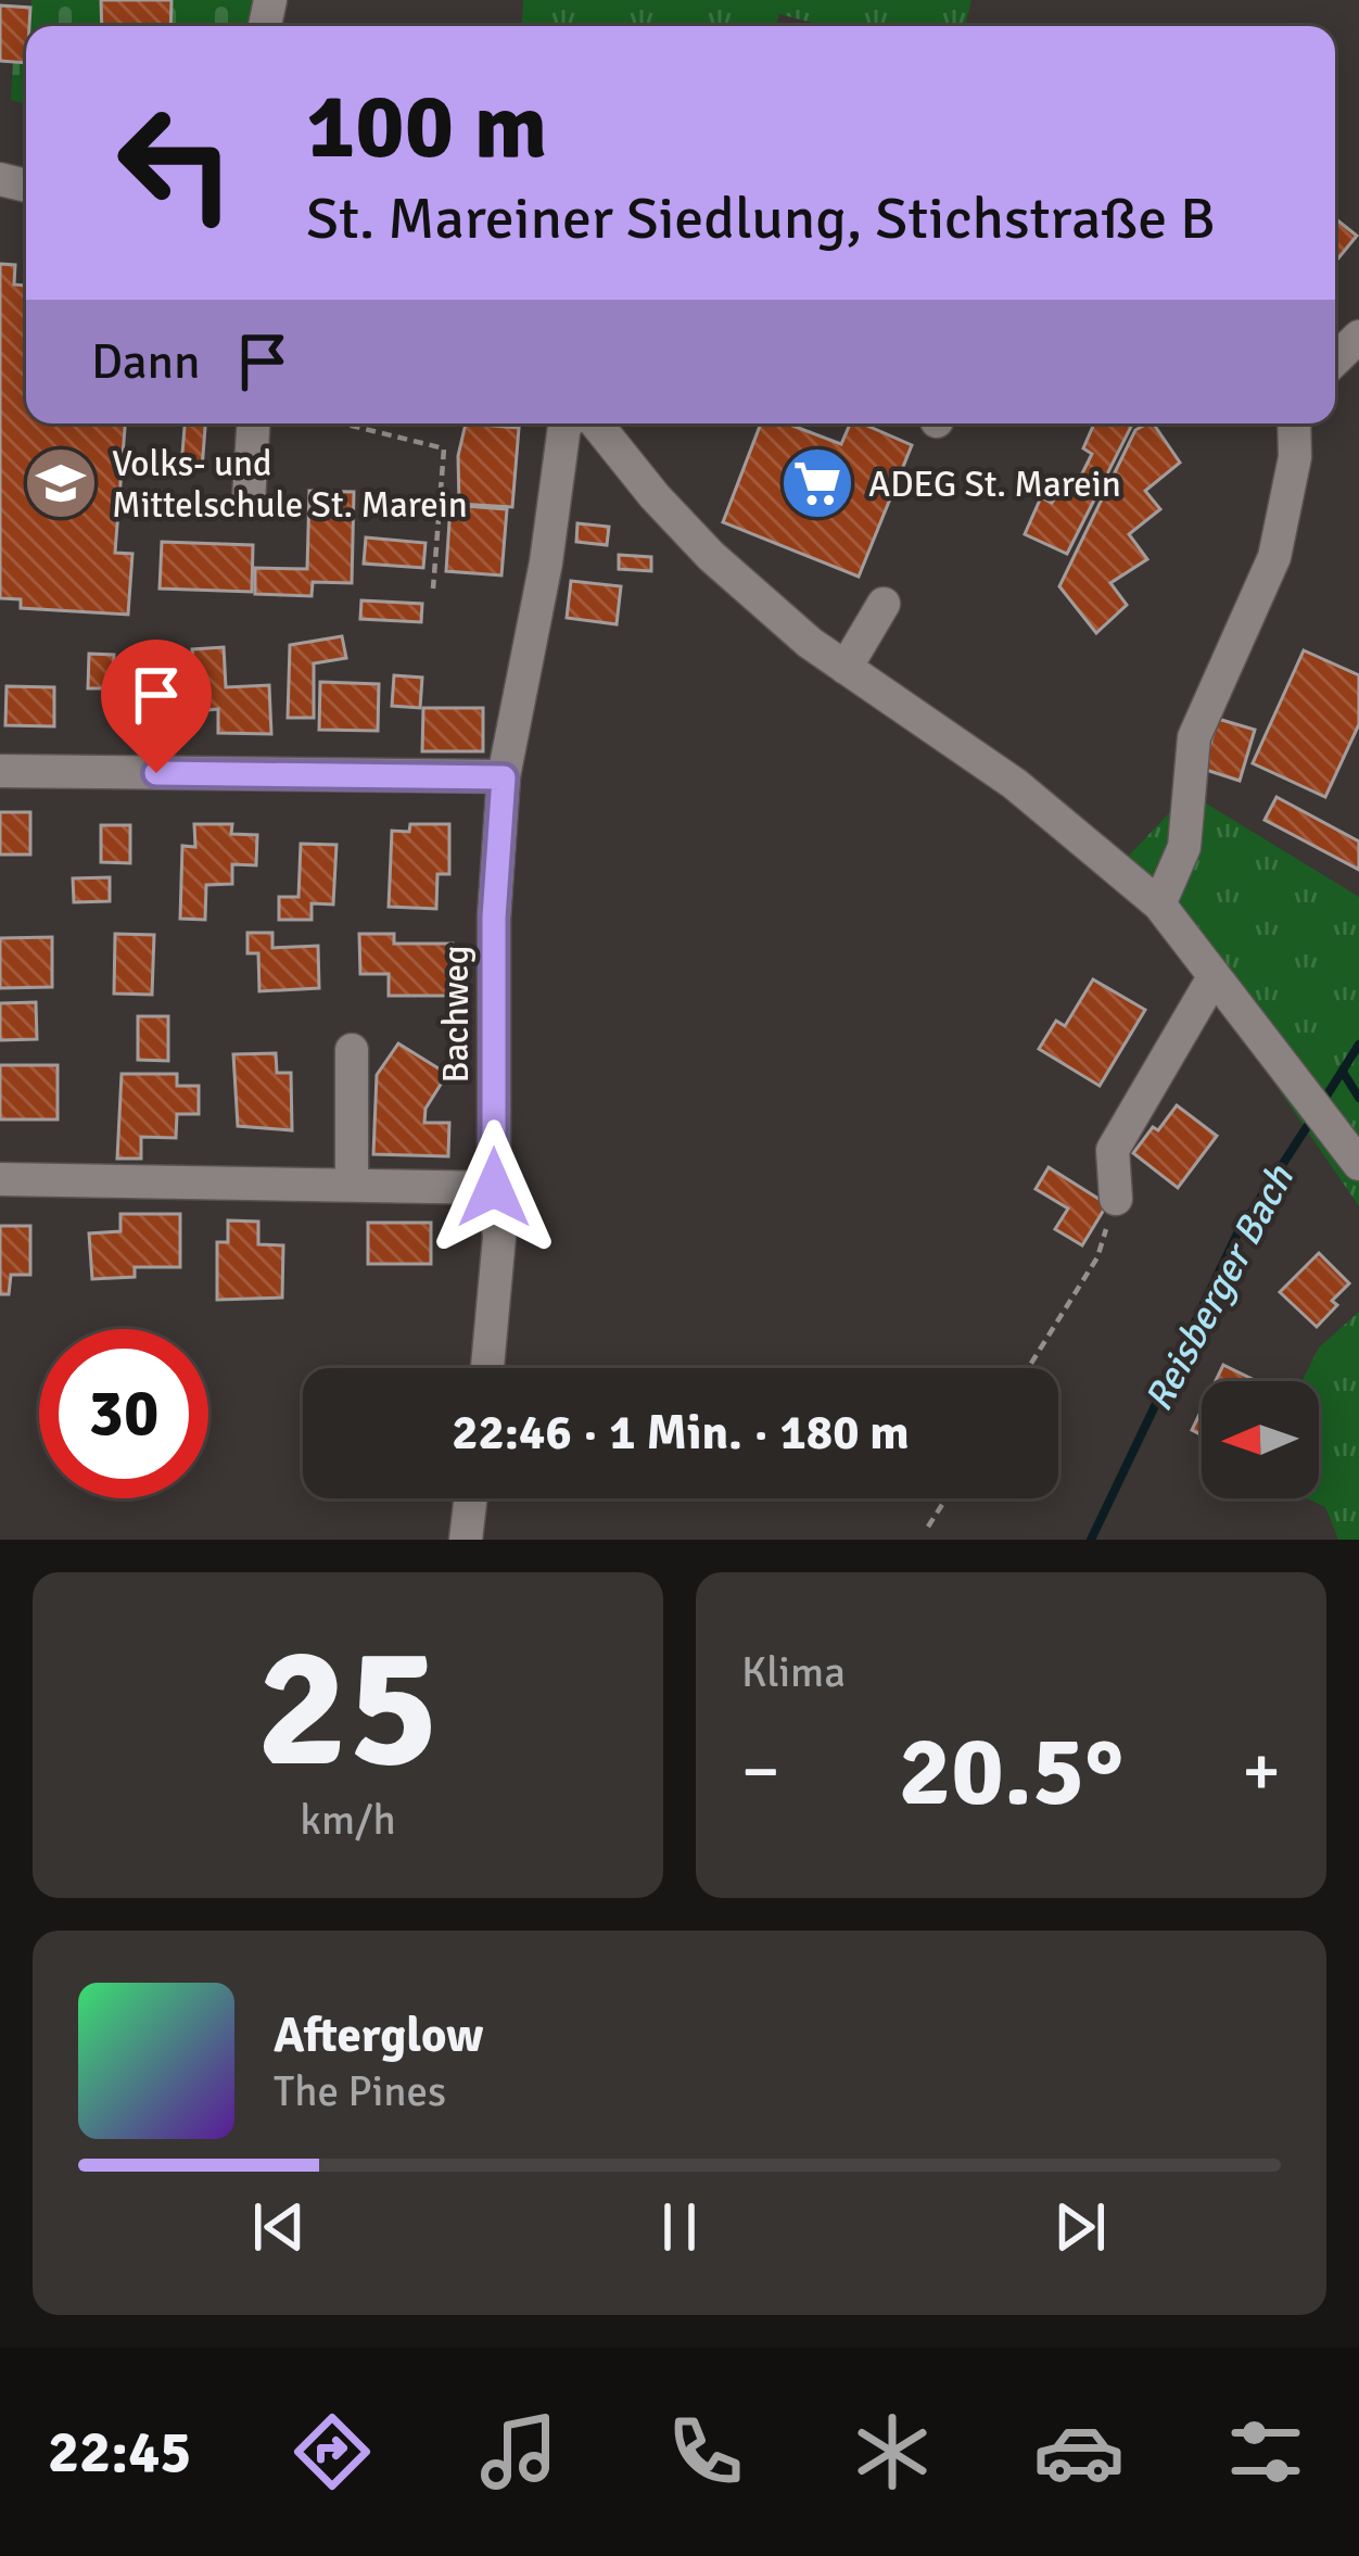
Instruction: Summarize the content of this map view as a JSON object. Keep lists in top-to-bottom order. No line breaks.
{"streets":{"street":["Bachweg"]},"water":["Reisberger Bach"],"places":{"school or university":["Volks- und Mittelschule St. Marein"],"supermarket":["ADEG St. Marein"]},"north":"left","page":{"turn":["100 m","St. Mareiner Siedlung, Stichstraße B"],"then":"Dann","limit":"30","trip":"22:46 · 1 Min. · 180 m","tile":[["25","km/h"],"Klima"],"heat":["−","20.5°","+"],"song":["Afterglow","The Pines"],"tabs":"22:45"}}
